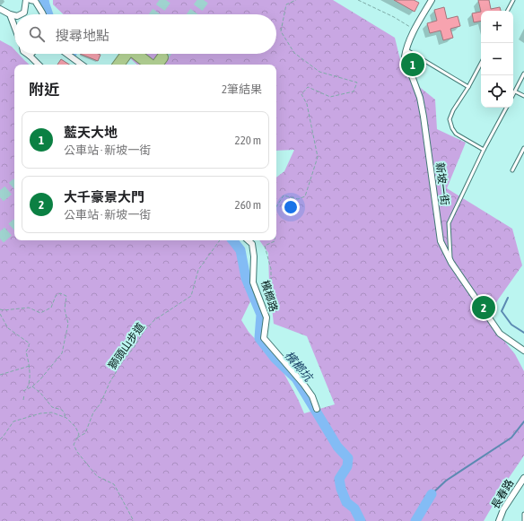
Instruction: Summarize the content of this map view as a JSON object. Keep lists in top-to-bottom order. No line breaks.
{"streets":{"street":["新坡一街","檳榔路","長春路"],"path":["獅頭山步道"]},"water":["檳榔坑"],"page":{"map_buttons":["+","−"],"search":"搜尋地點","pins":["1","2"],"heading":["附近","2筆結果"],"list":[{"mark":"1","name":"藍天大地","note":"公車站 · 新坡一街","value":"220 m"},{"mark":"2","name":"大千豪景大門","note":"公車站 · 新坡一街","value":"260 m"}]}}
